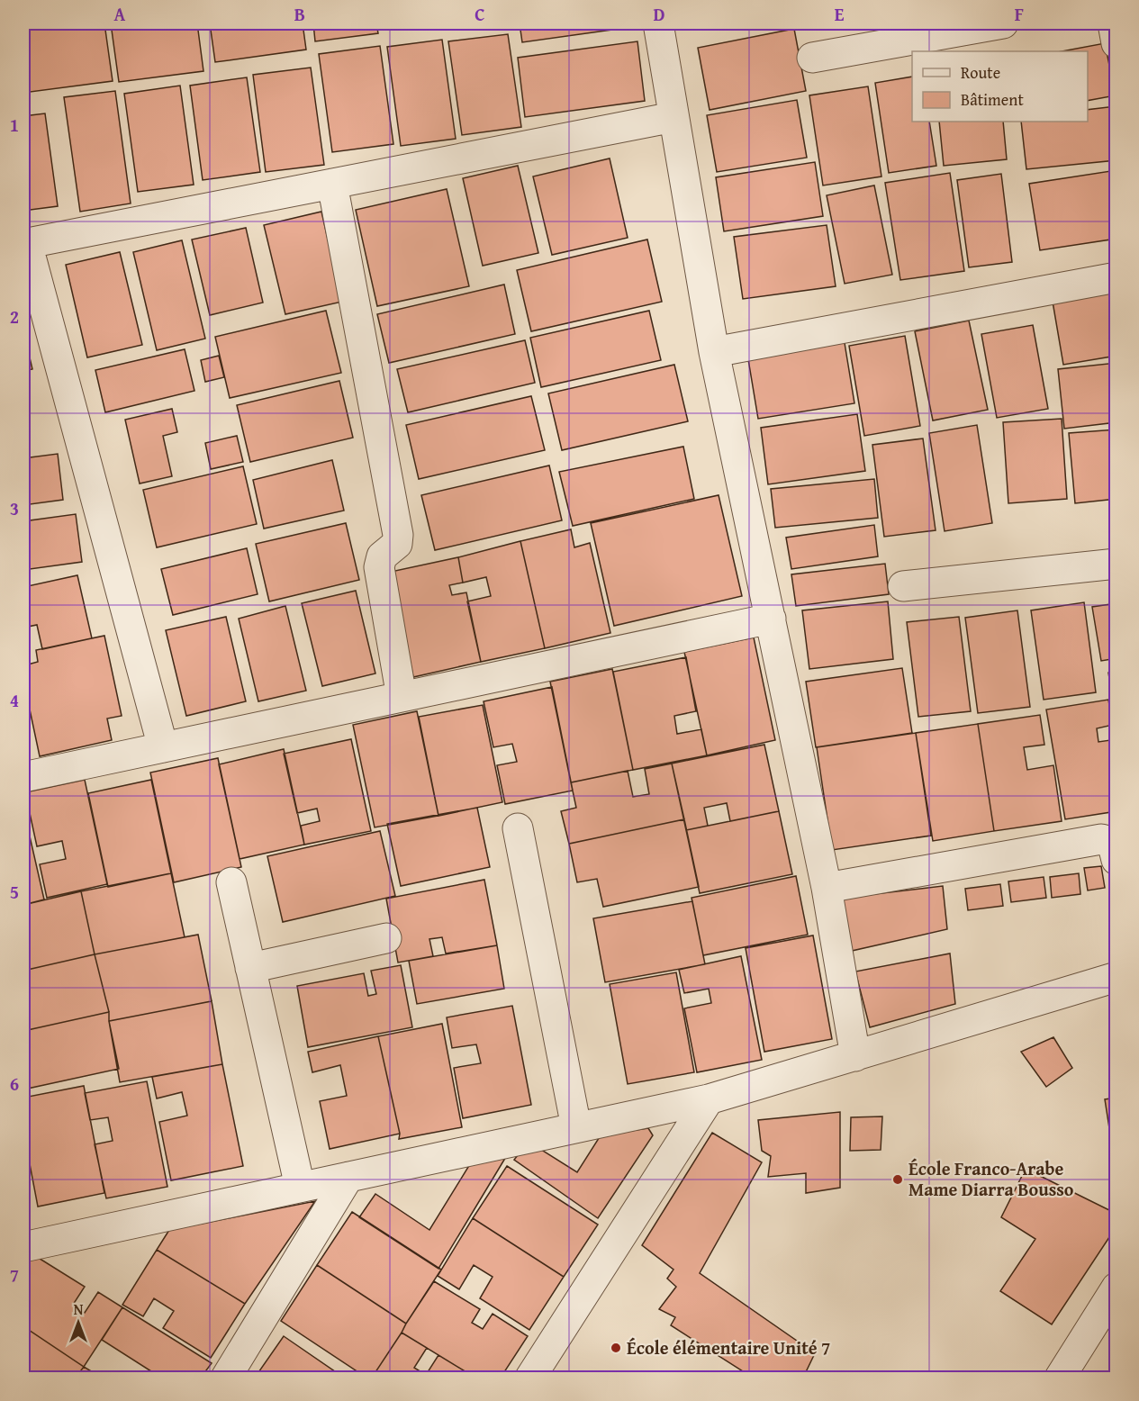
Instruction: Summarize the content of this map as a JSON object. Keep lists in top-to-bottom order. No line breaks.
{"places":["École Franco-Arabe Mame Diarra Bousso","École élémentaire Unité 7"],"legend":["Route","Bâtiment"],"north":"top","grid":{"columns":["A","B","C","D","E","F"],"rows":["1","2","3","4","5","6","7"]}}
